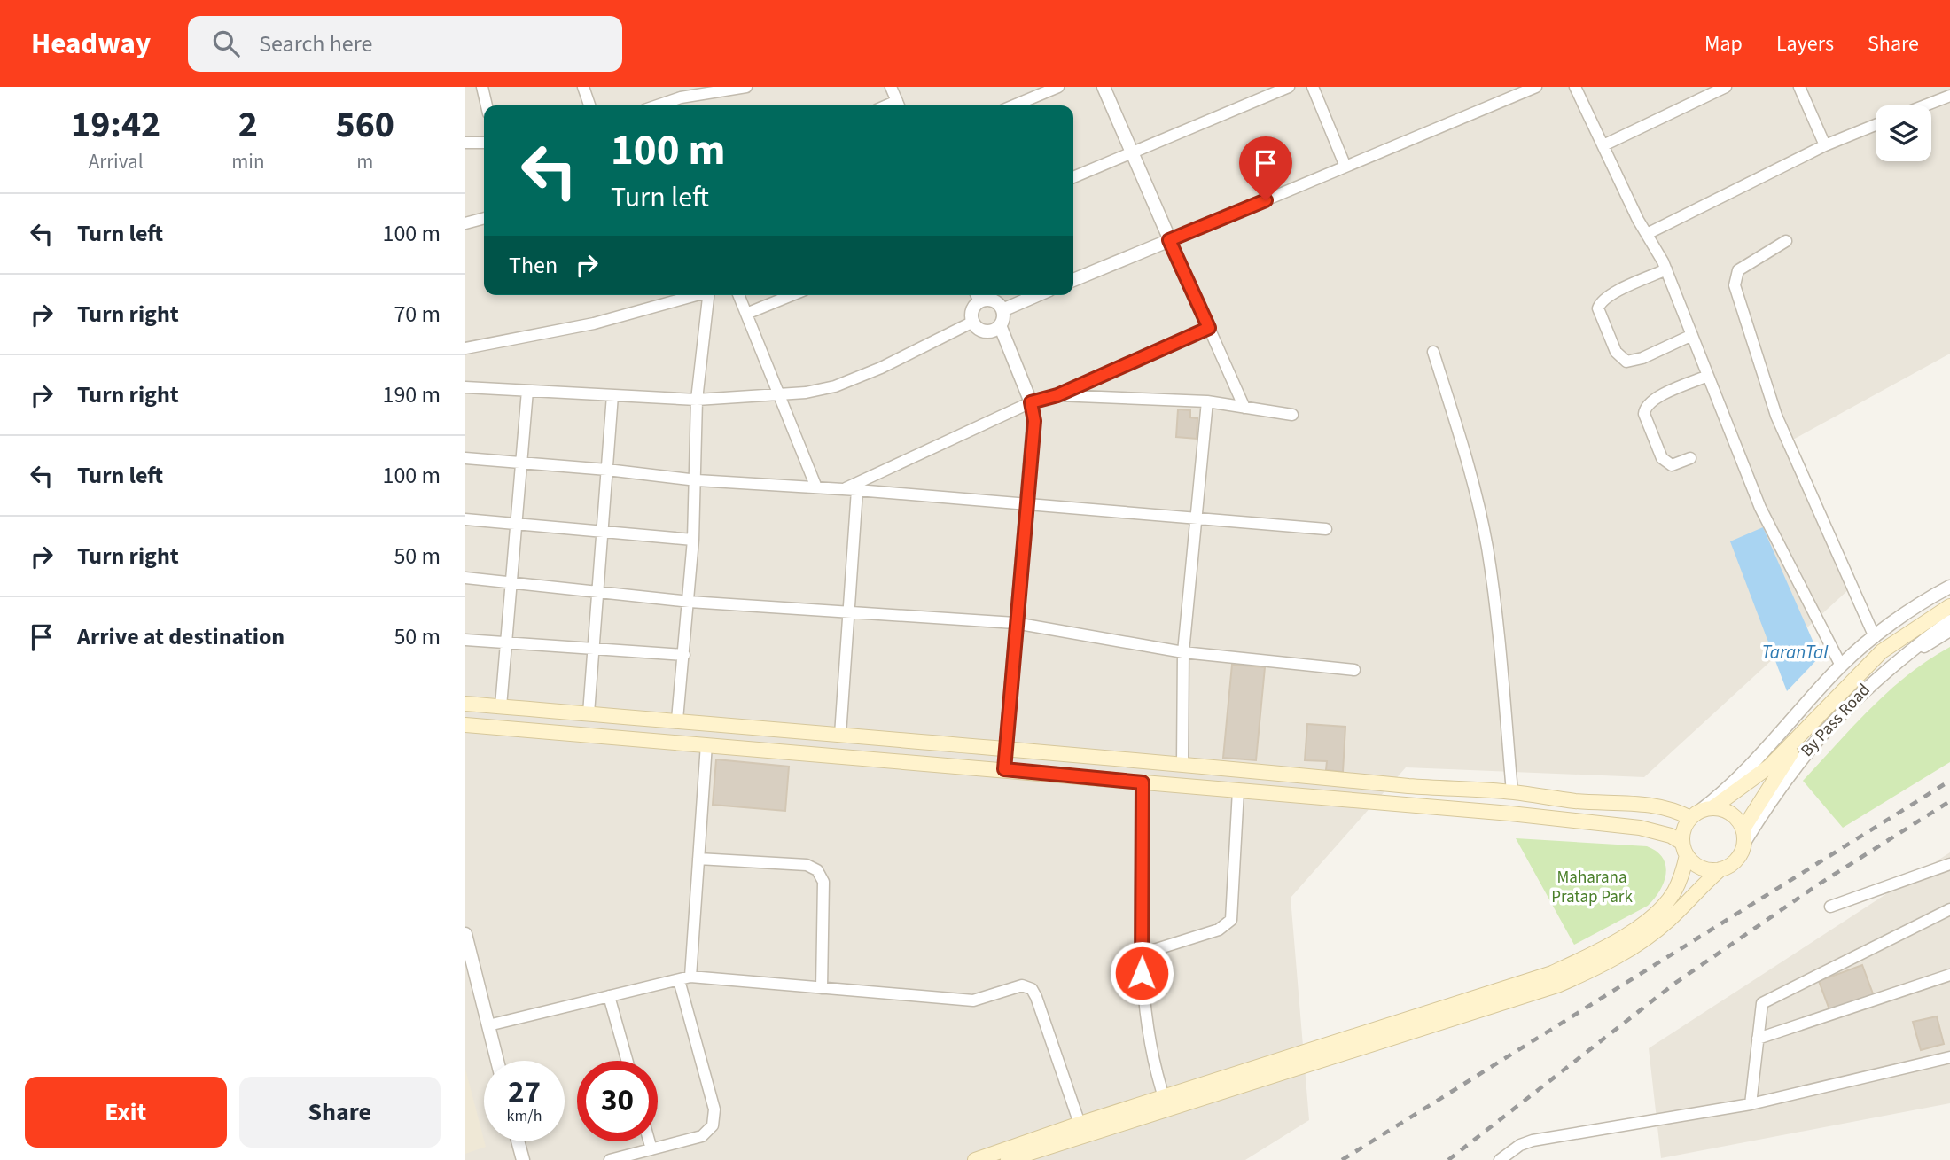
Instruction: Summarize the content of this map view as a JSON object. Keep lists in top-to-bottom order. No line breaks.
{"streets":{"street":["By Pass Road"]},"water":["TaranTal"],"parks":["Maharana Pratap Park"],"page":{"header":"Headway","search":"Search here","nav":["Map","Layers","Share"],"eta":["19:42","Arrival","2","min","560","m"],"turn":["100 m","Turn left"],"list":[{"name":"Turn left","value":"100 m"},{"name":"Turn right","value":"70 m"},{"name":"Turn right","value":"190 m"},{"name":"Turn left","value":"100 m"},{"name":"Turn right","value":"50 m"},{"name":"Arrive at destination","value":"50 m"}],"then":"Then","speed":"27 km/h","limit":"30","buttons":["Exit","Share"]}}
